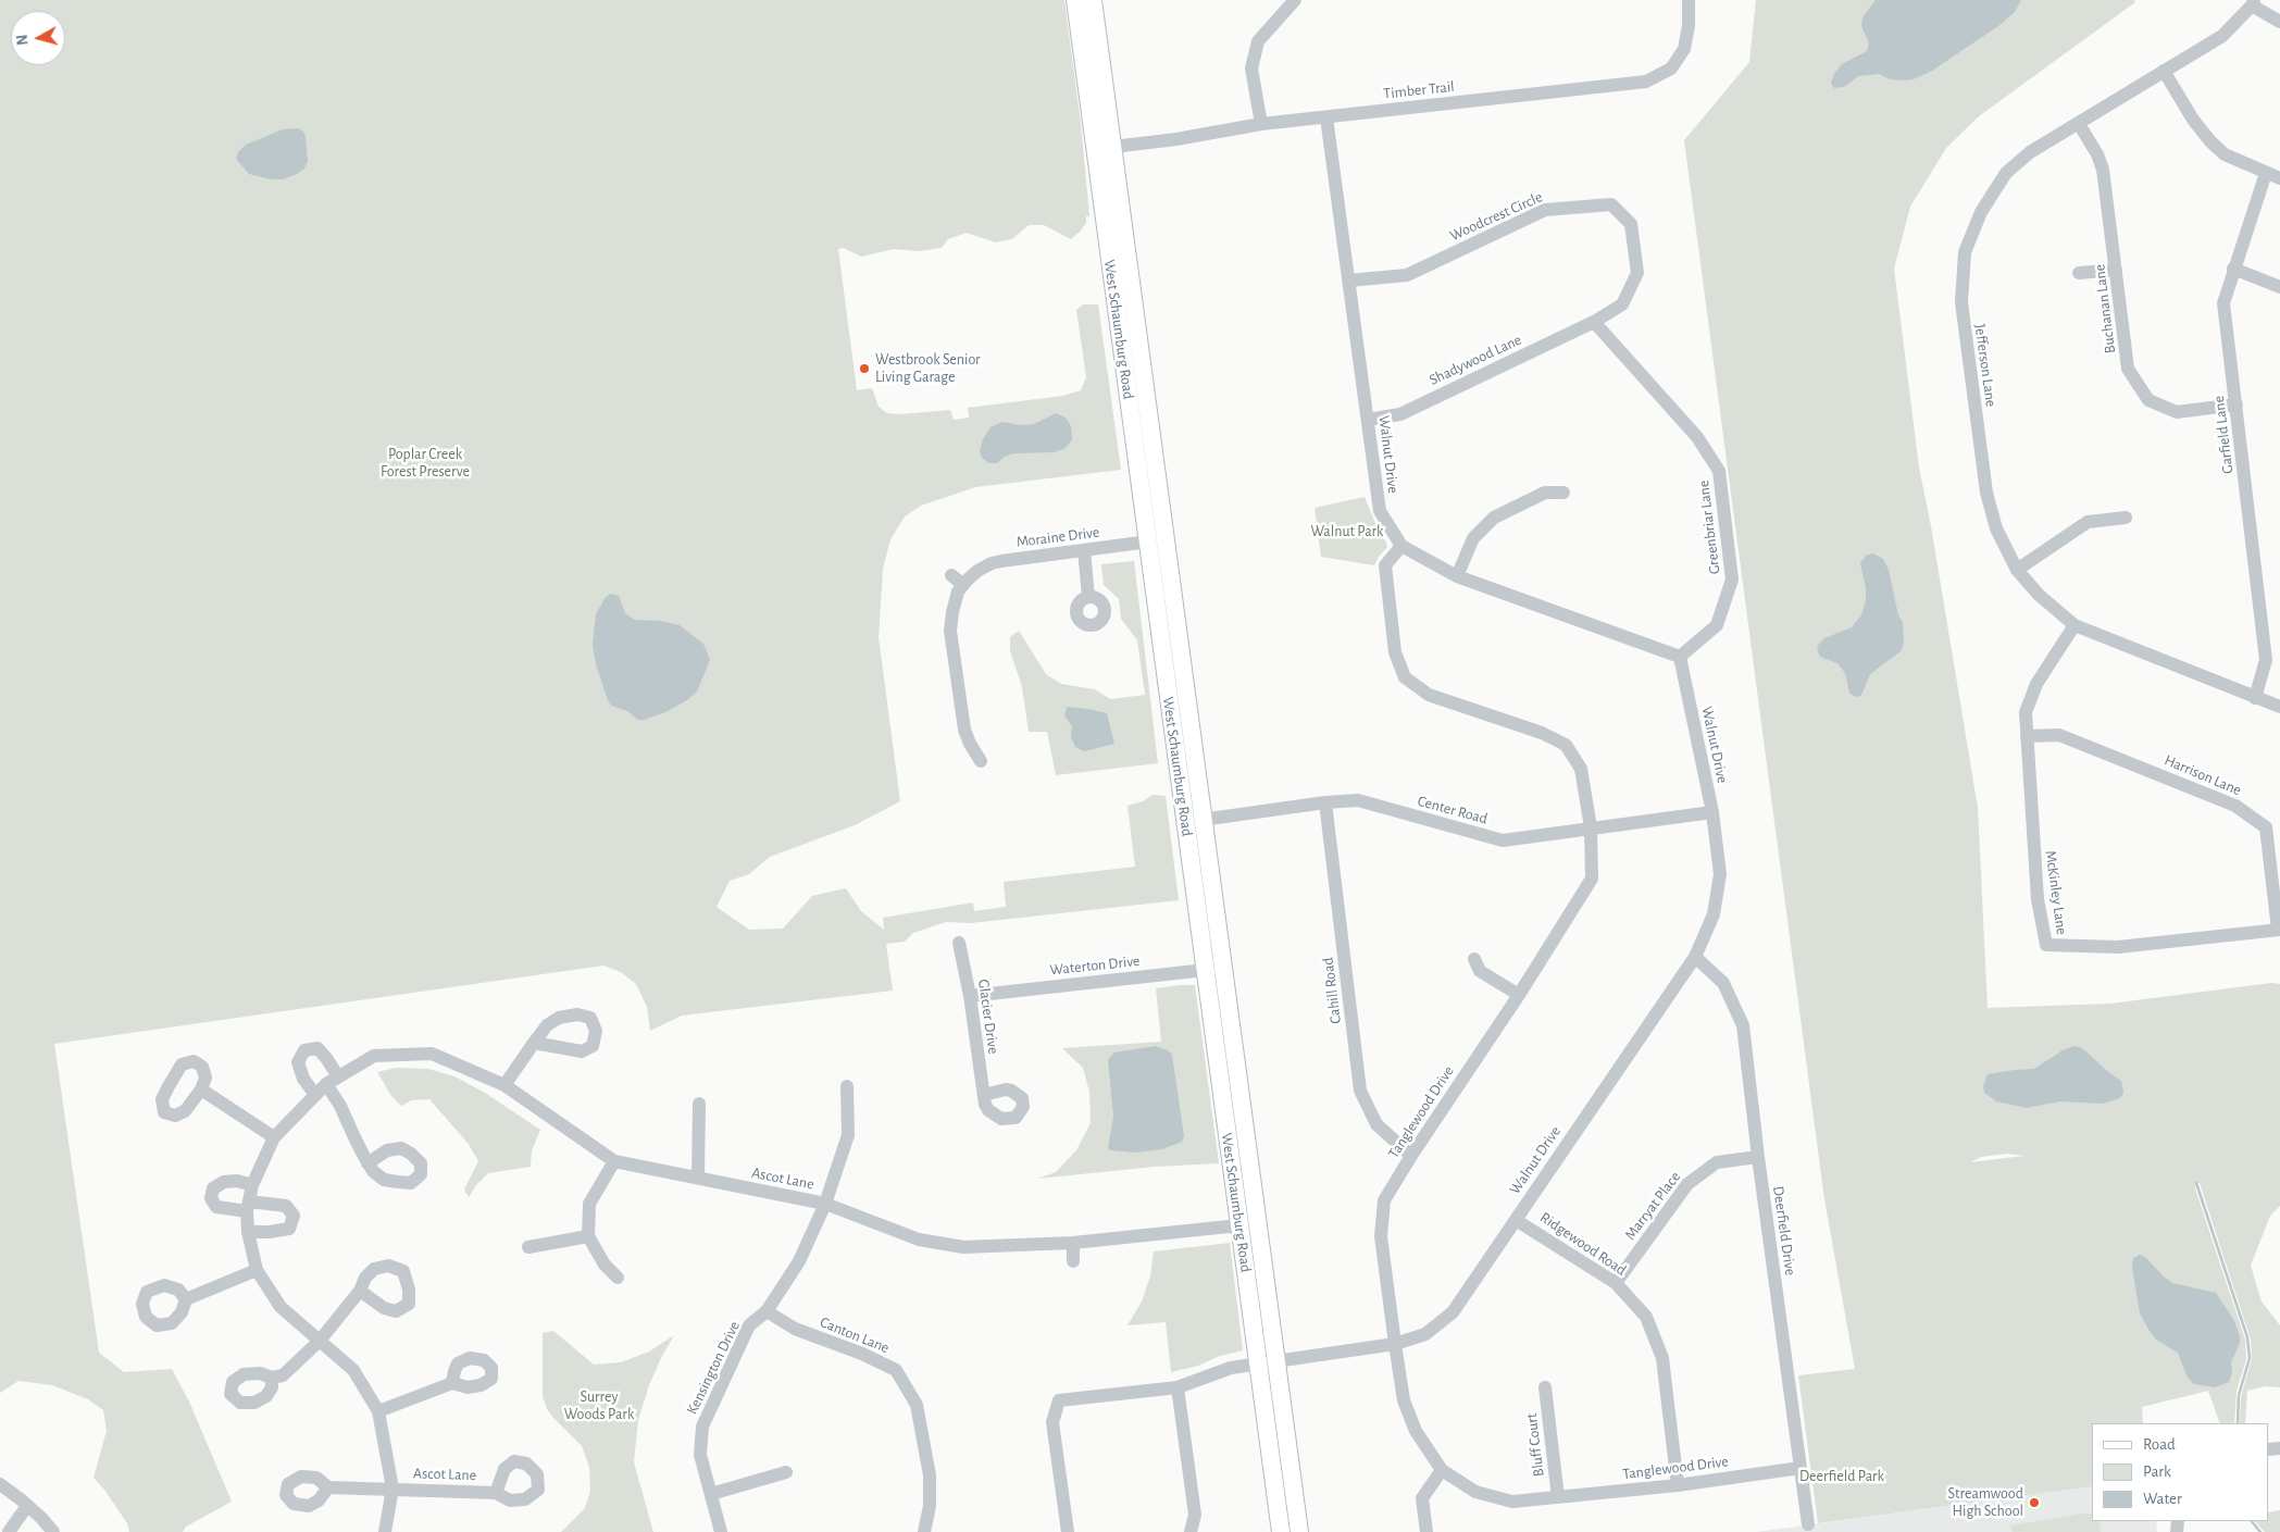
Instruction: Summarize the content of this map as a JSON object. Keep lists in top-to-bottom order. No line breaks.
{"streets":{"main road":["West Schaumburg Road"],"street":["Timber Trail","Woodcrest Circle","Buchanan Lane","Shadywood Lane","Jefferson Lane","Garfield Lane","Walnut Drive","Greenbriar Lane","Moraine Drive","Harrison Lane","Center Road","McKinley Lane","Waterton Drive","Cahill Road","Glacier Drive","Tanglewood Drive","Ascot Lane","Marryat Place","Deerfield Drive","Ridgewood Road","Canton Lane","Kensington Drive","Bluff Court"]},"crossings":[["Timber Trail","West Schaumburg Road"],["Timber Trail","Walnut Drive"],["Woodcrest Circle","Shadywood Lane"],["Woodcrest Circle","Walnut Drive"],["Woodcrest Circle","Greenbriar Lane"],["Buchanan Lane","Jefferson Lane"],["Buchanan Lane","Garfield Lane"],["West Schaumburg Road","Walnut Drive"],["West Schaumburg Road","Moraine Drive"],["West Schaumburg Road","Center Road"],["West Schaumburg Road","Waterton Drive"],["West Schaumburg Road","Ascot Lane"],["Shadywood Lane","Walnut Drive"],["Shadywood Lane","Greenbriar Lane"],["Jefferson Lane","Garfield Lane"],["Jefferson Lane","McKinley Lane"],["Walnut Drive","Greenbriar Lane"],["Walnut Drive","Center Road"],["Walnut Drive","Tanglewood Drive"],["Walnut Drive","Deerfield Drive"],["Walnut Drive","Ridgewood Road"],["Harrison Lane","McKinley Lane"],["Center Road","Cahill Road"],["Center Road","Tanglewood Drive"],["Waterton Drive","Glacier Drive"],["Cahill Road","Tanglewood Drive"],["Tanglewood Drive","Deerfield Drive"],["Tanglewood Drive","Ridgewood Road"],["Tanglewood Drive","Bluff Court"],["Ascot Lane","Kensington Drive"],["Marryat Place","Deerfield Drive"],["Marryat Place","Ridgewood Road"],["Canton Lane","Kensington Drive"]],"parks":["Poplar Creek Forest Preserve","Walnut Park","Surrey Woods Park","Deerfield Park"],"places":["Westbrook Senior Living Garage","Streamwood High School"],"legend":["Road","Park","Water"],"north":"left"}
